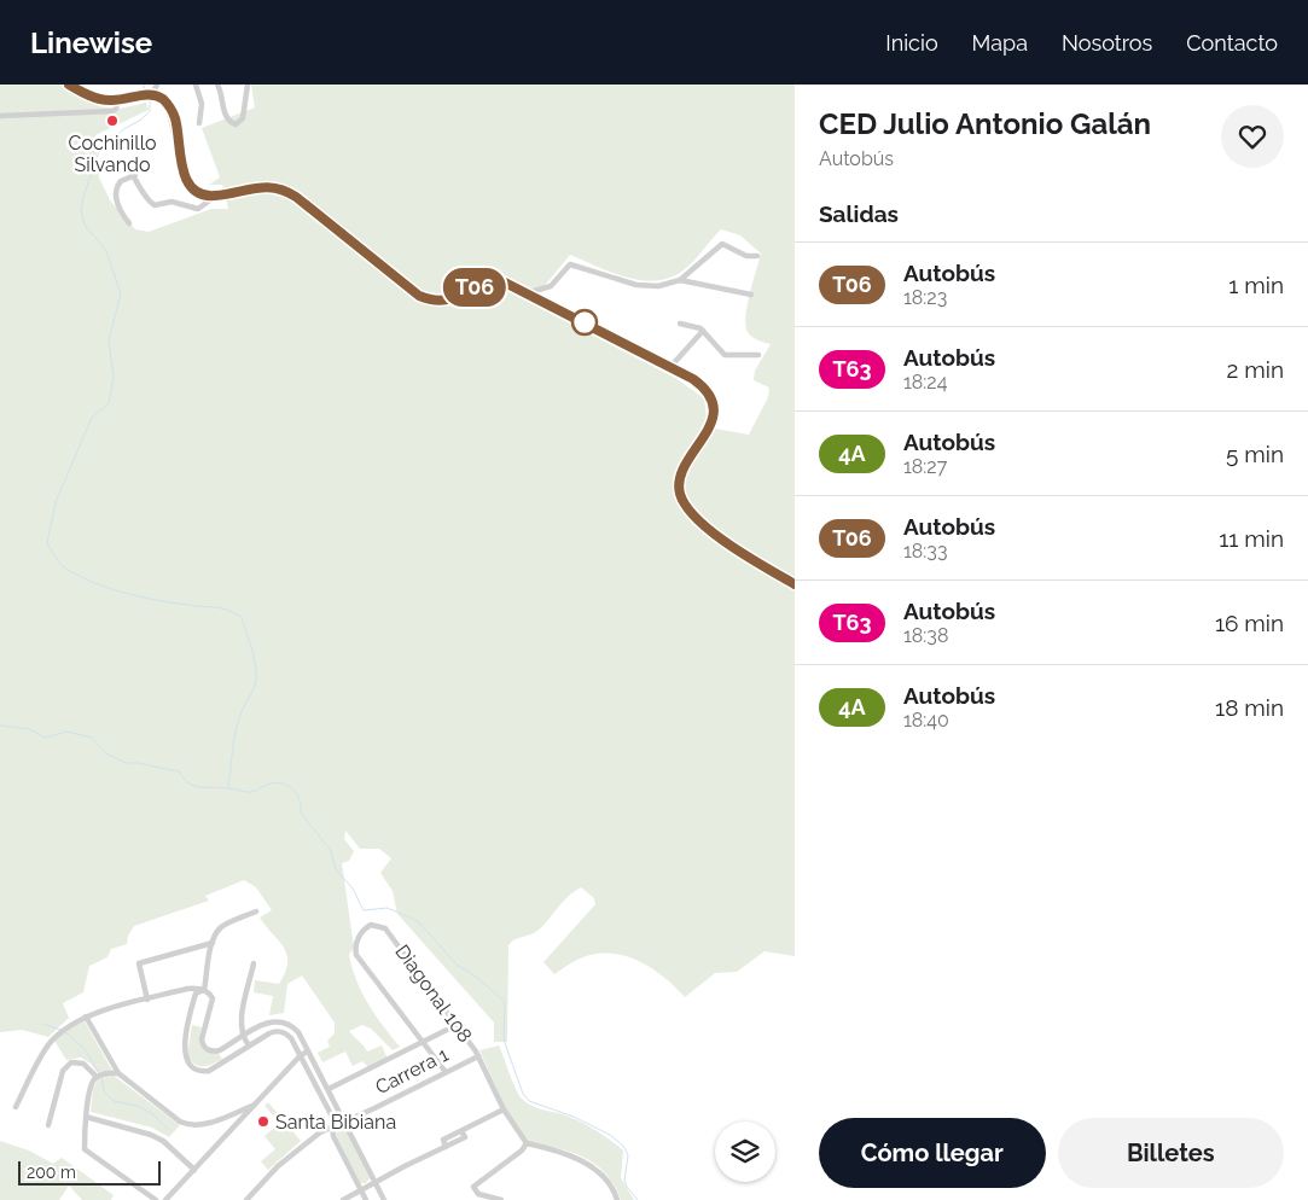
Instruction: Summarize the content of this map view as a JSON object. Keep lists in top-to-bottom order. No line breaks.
{"streets":{"street":["Diagonal 108","Carrera 1"]},"crossings":[["Diagonal 108","Carrera 1"]],"places":["Cochinillo Silvando","Santa Bibiana"],"lines":["bus line T06"],"scale_bar":"200 m","page":{"header":"Linewise","nav":["Inicio","Mapa","Nosotros","Contacto"],"on_map":"T06","heading":[["CED Julio Antonio Galán","Autobús"],"Salidas"],"list":[{"mark":"T06","name":"Autobús","note":"18:23","value":"1 min"},{"mark":"T63","name":"Autobús","note":"18:24","value":"2 min"},{"mark":"4A","name":"Autobús","note":"18:27","value":"5 min"},{"mark":"T06","name":"Autobús","note":"18:33","value":"11 min"},{"mark":"T63","name":"Autobús","note":"18:38","value":"16 min"},{"mark":"4A","name":"Autobús","note":"18:40","value":"18 min"}],"buttons":["Cómo llegar","Billetes"],"scale":"200 m"}}
